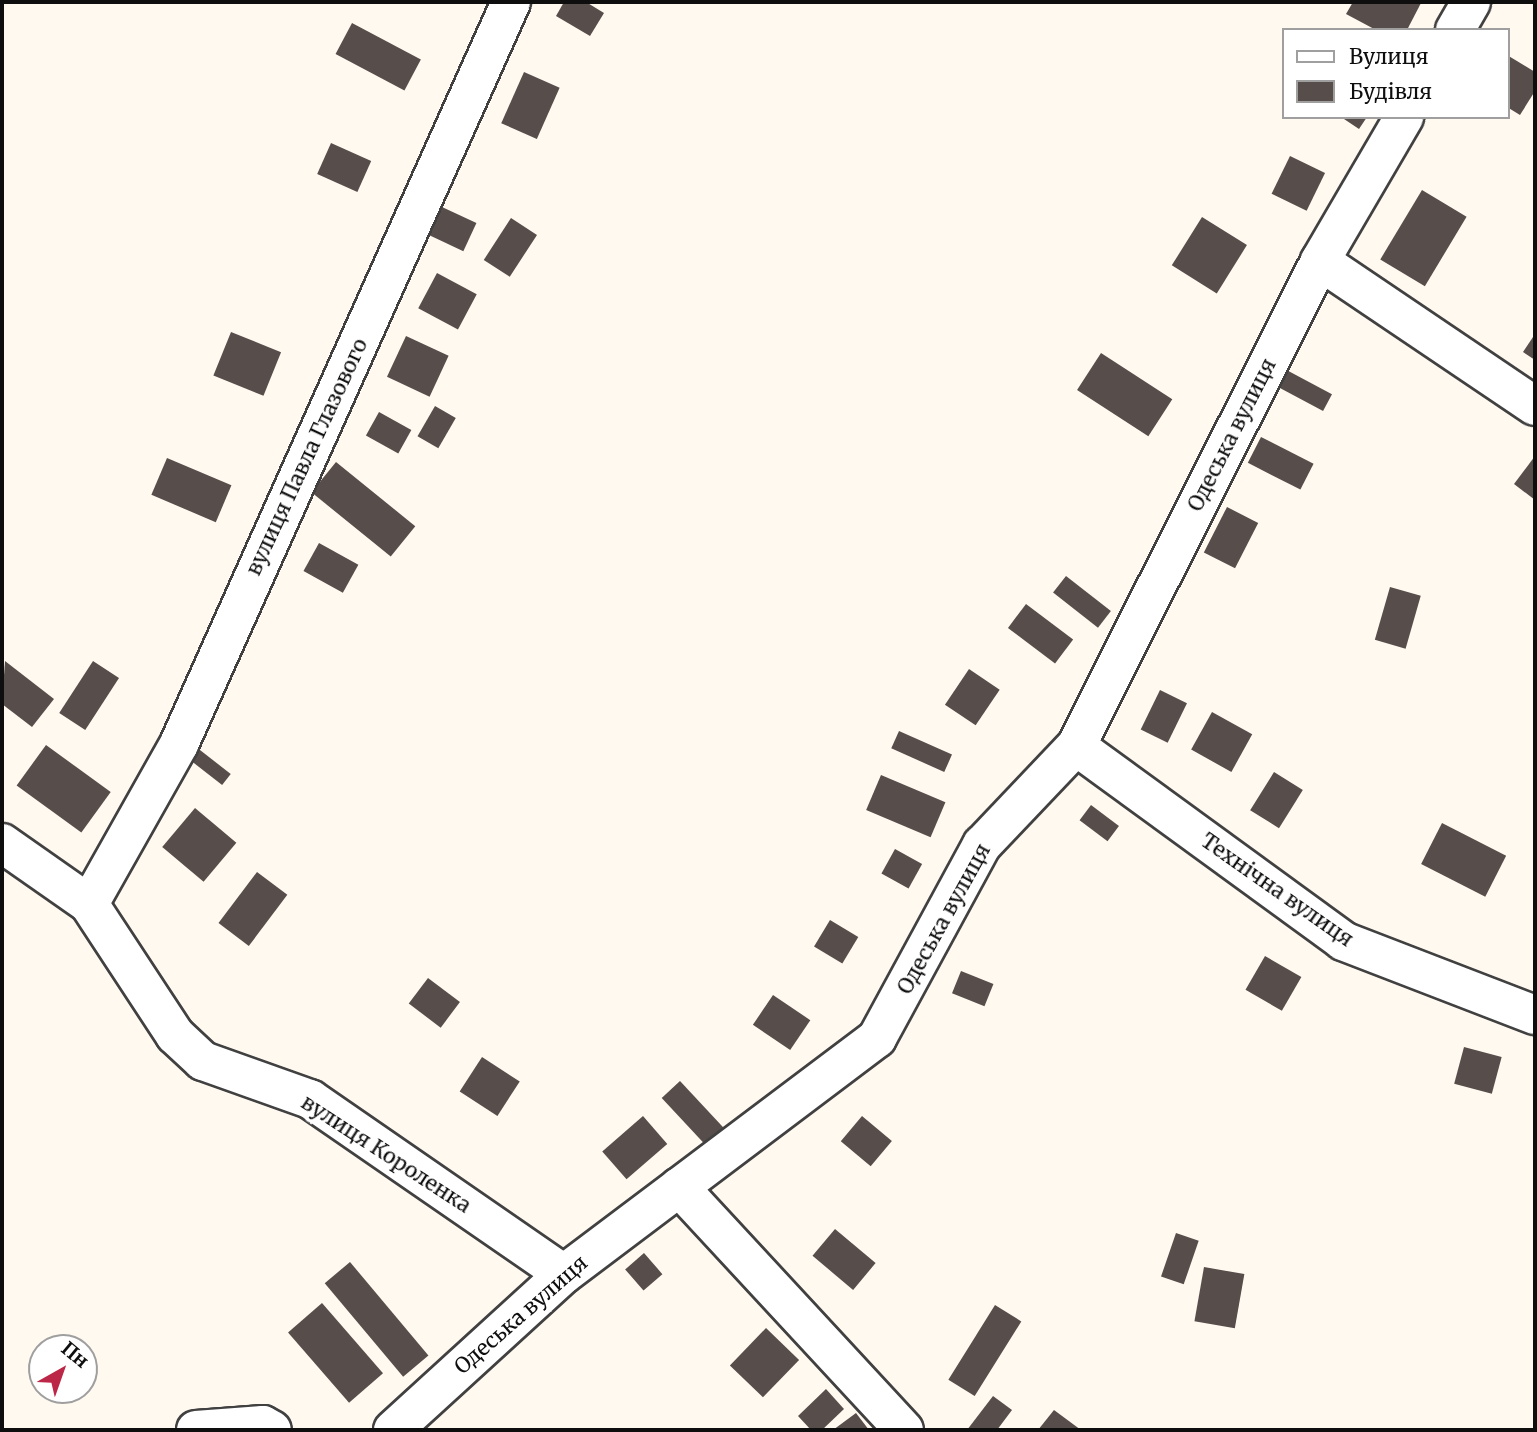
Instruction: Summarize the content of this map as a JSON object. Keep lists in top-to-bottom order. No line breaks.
{"streets":{"street":["Одеська вулиця","вулиця Павла Глазового","Технічна вулиця","вулиця Короленка"]},"crossings":[["Одеська вулиця","Технічна вулиця"],["Одеська вулиця","вулиця Короленка"],["вулиця Павла Глазового","вулиця Короленка"]],"legend":["Вулиця","Будівля"],"north":"top right"}
